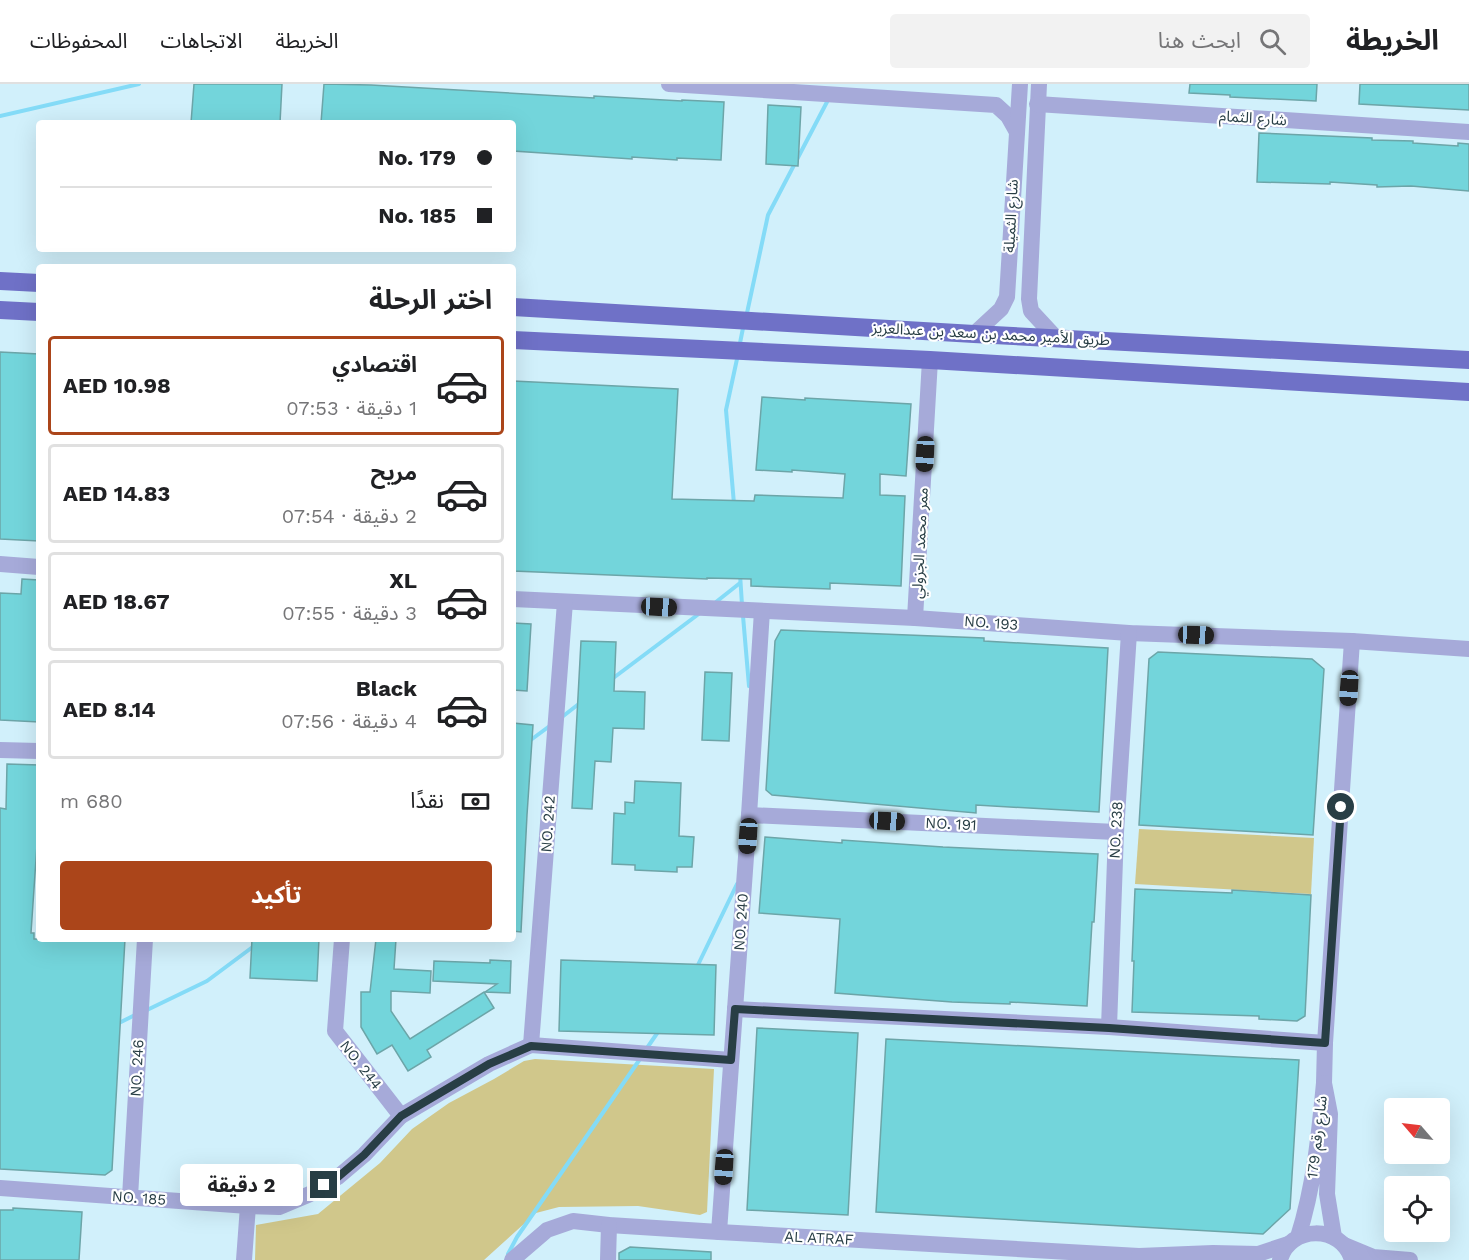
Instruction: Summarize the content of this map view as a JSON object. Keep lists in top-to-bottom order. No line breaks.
{"streets":{"main road":["طريق الأمير محمد بن سعد بن عبدالعزيز"],"street":["شارع الثمام","شارع الثميلة","ممر محمد الجزولي","NO. 193","NO. 242","NO. 191","NO. 238","NO. 240","NO. 244","NO. 246","شارع رقم 179","NO. 185","AL ATRAF"]},"crossings":[["شارع الثمام","شارع الثميلة"],["شارع الثميلة","طريق الأمير محمد بن سعد بن عبدالعزيز"],["طريق الأمير محمد بن سعد بن عبدالعزيز","ممر محمد الجزولي"],["ممر محمد الجزولي","NO. 193"],["NO. 193","NO. 242"],["NO. 193","NO. 238"],["NO. 193","NO. 240"],["NO. 242","NO. 185"],["NO. 191","NO. 238"],["NO. 191","NO. 240"],["NO. 240","NO. 185"],["NO. 240","AL ATRAF"],["NO. 244","NO. 185"],["NO. 246","NO. 185"],["شارع رقم 179","AL ATRAF"]],"north":"top left","page":{"header":"الخريطة","search":"ابحث هنا","nav":["الخريطة","الاتجاهات","المحفوظات"],"banner":["No. 179","No. 185"],"heading":"اختر الرحلة","list":[{"name":"اقتصادي","note":"1 دقيقة · 07:53","value":"AED 10.98"},{"name":"مريح","note":"2 دقيقة · 07:54","value":"AED 14.83"},{"name":"XL","note":"3 دقيقة · 07:55","value":"AED 18.67"},{"name":"Black","note":"4 دقيقة · 07:56","value":"AED 8.14"}],"pay":["نقدًا","680 m"],"buttons":"تأكيد","bubble":"2 دقيقة"}}
